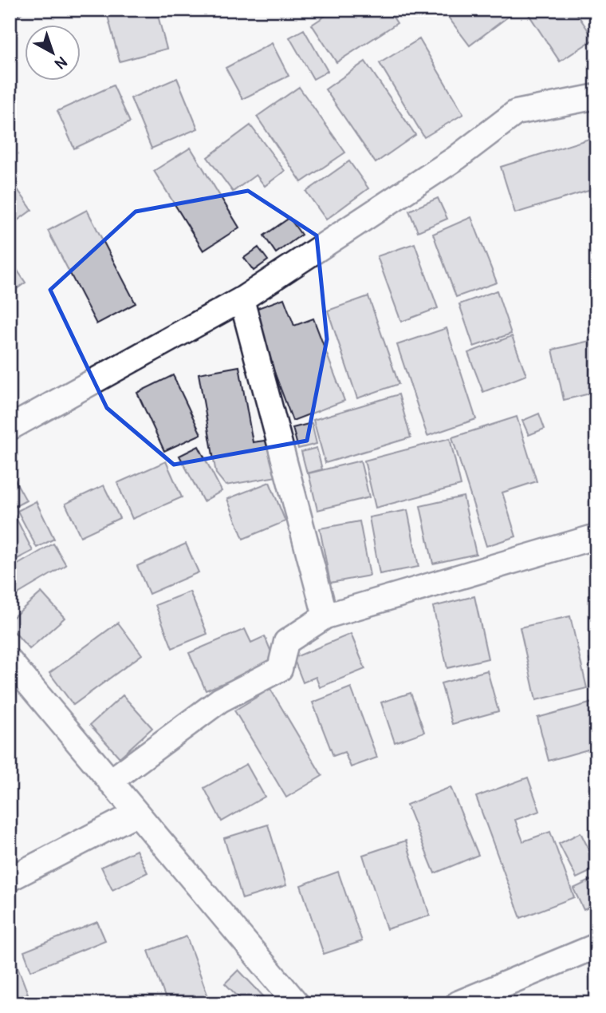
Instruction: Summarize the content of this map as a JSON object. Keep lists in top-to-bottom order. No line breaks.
{"north":"bottom right"}
